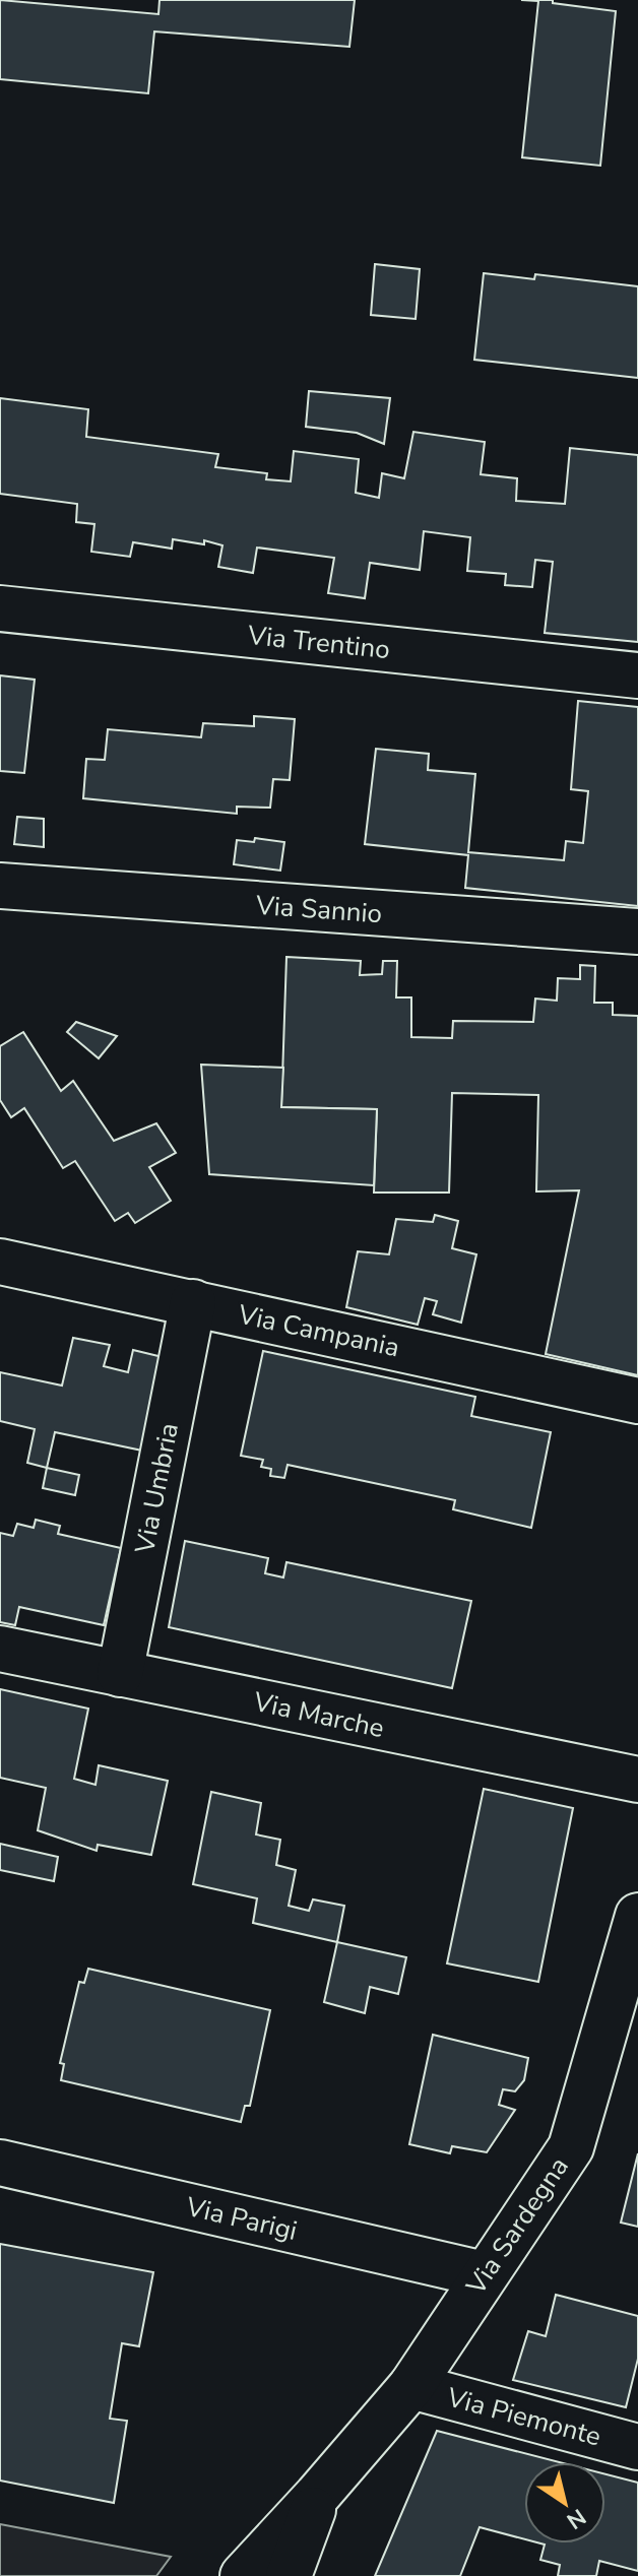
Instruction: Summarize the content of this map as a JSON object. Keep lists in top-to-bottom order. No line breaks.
{"streets":{"street":["Via Trentino","Via Sannio","Via Campania","Via Umbria","Via Marche","Via Parigi","Via Sardegna","Via Piemonte"]},"crossings":[["Via Campania","Via Umbria"],["Via Umbria","Via Marche"],["Via Parigi","Via Sardegna"],["Via Sardegna","Via Piemonte"]],"north":"bottom right"}
